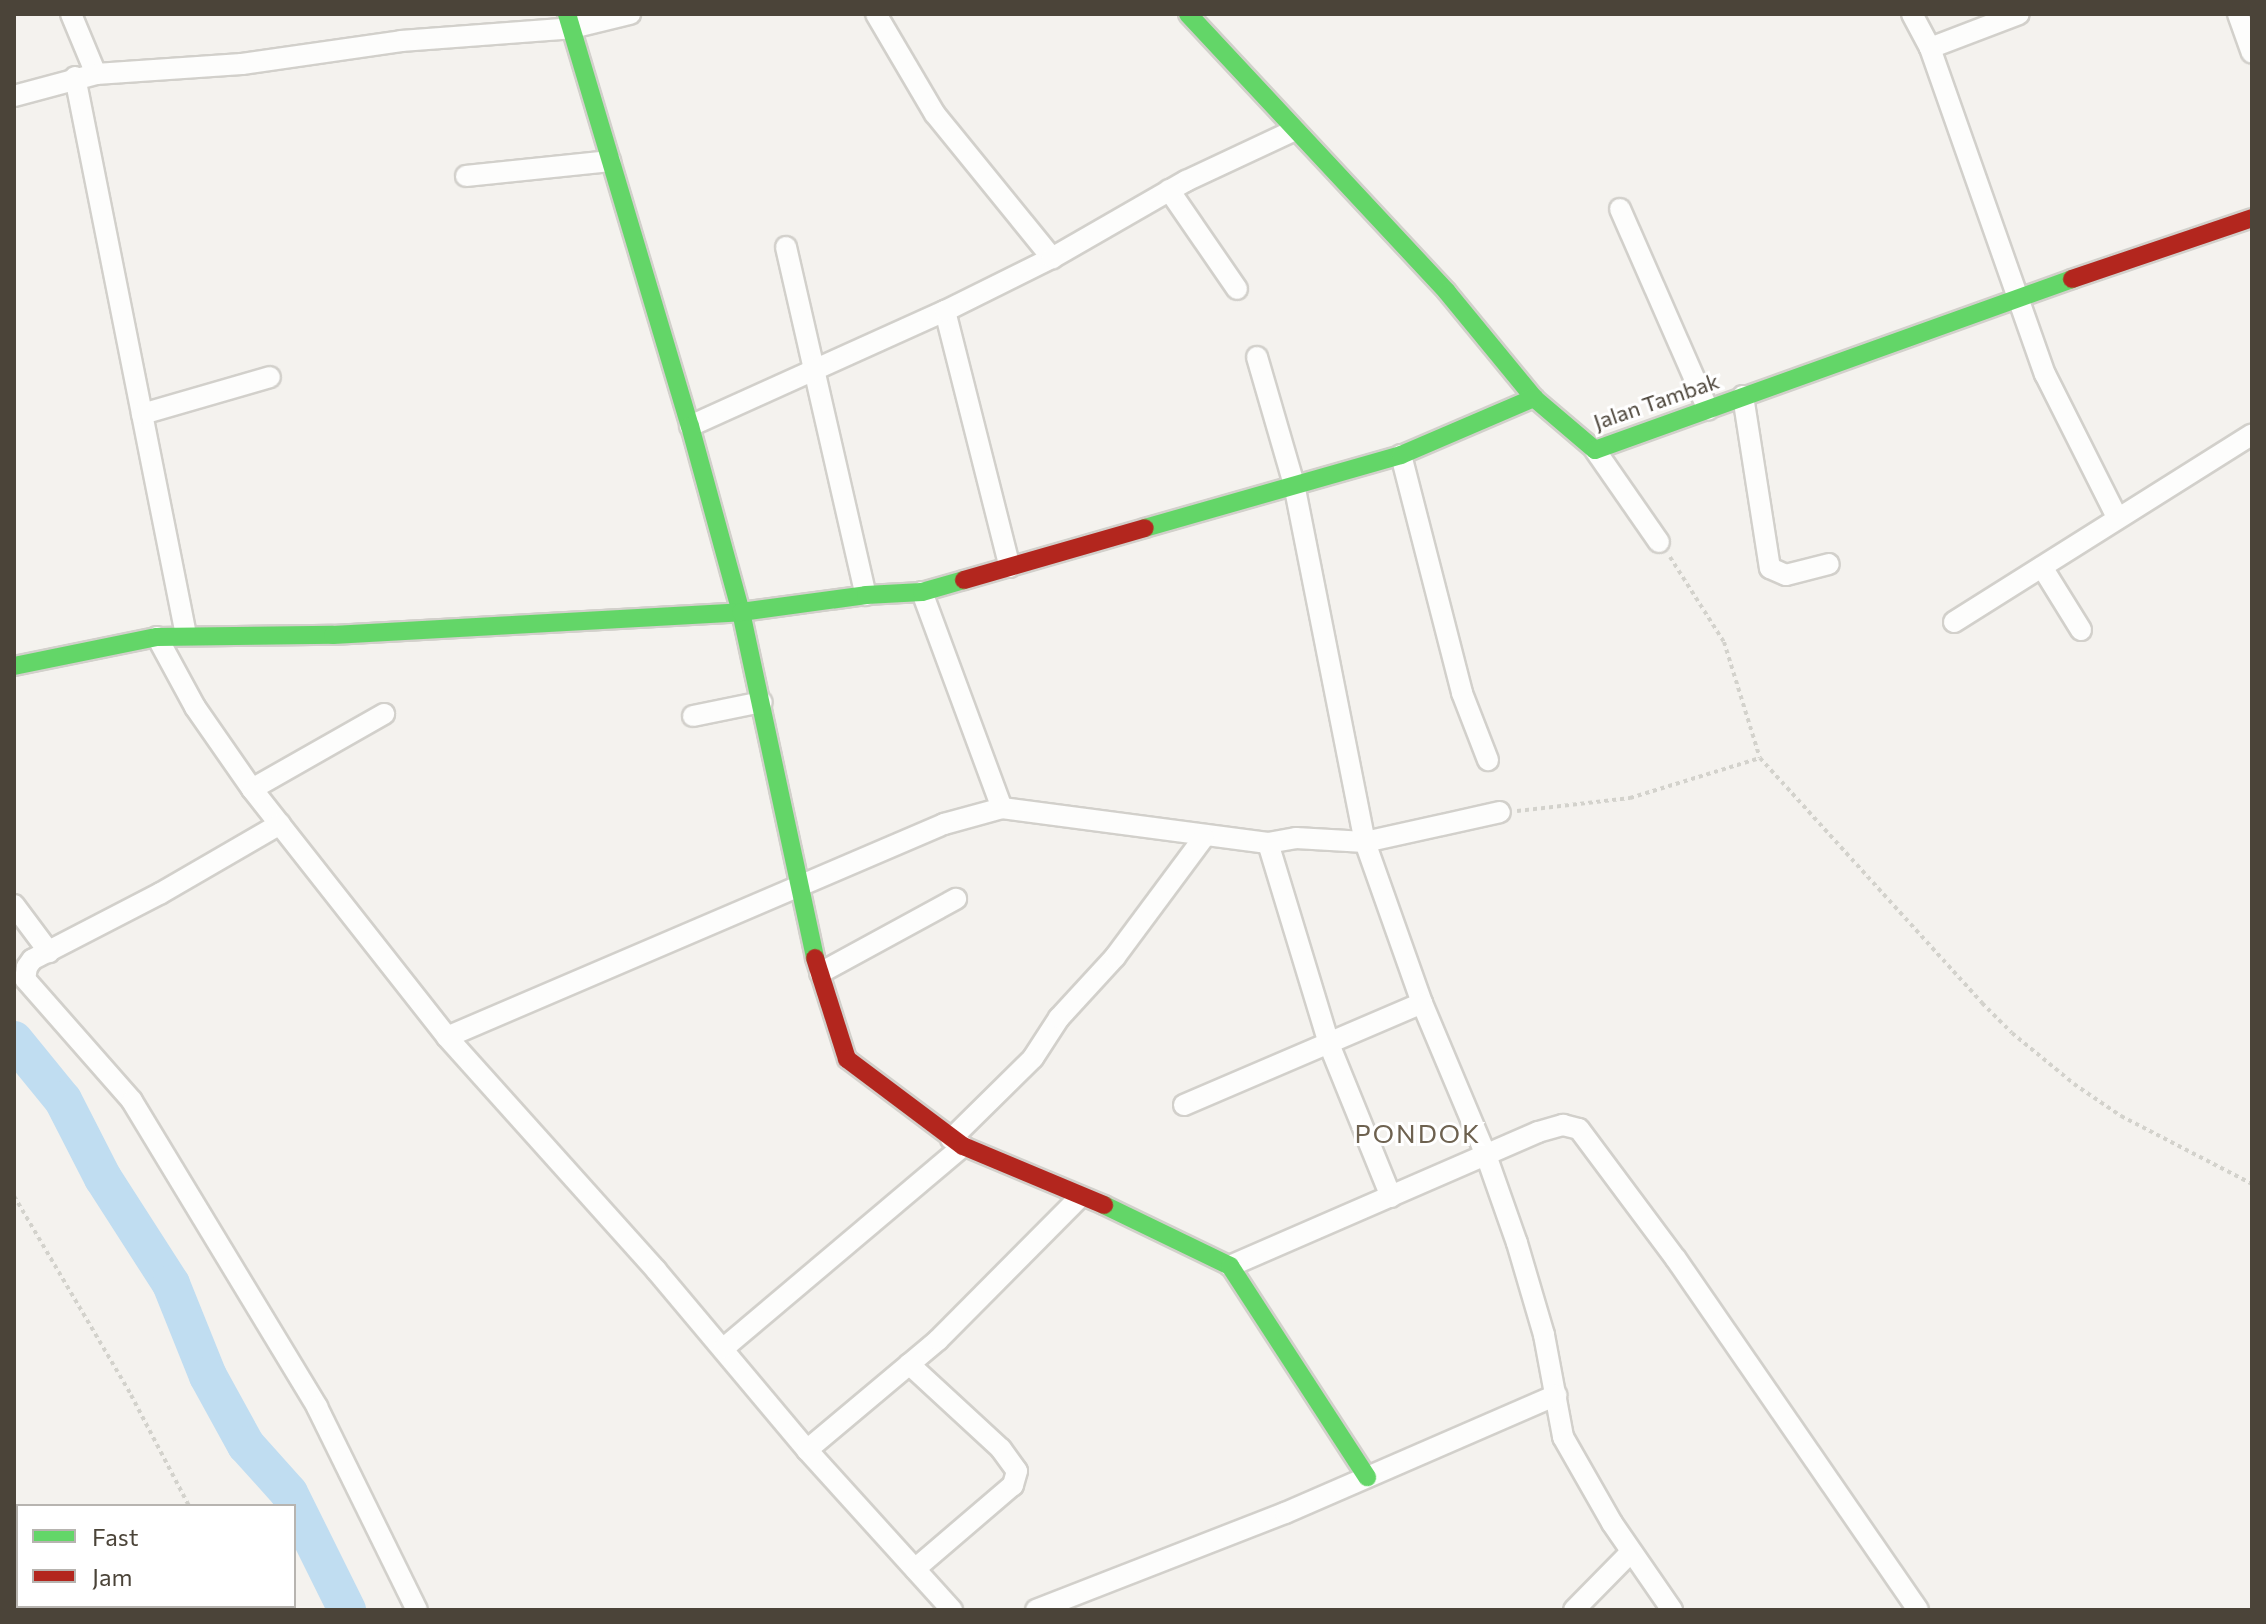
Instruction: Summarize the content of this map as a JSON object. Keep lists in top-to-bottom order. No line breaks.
{"streets":{"street":["Jalan Tambak"]},"districts":["PONDOK"],"legend":["Fast","Jam"]}
